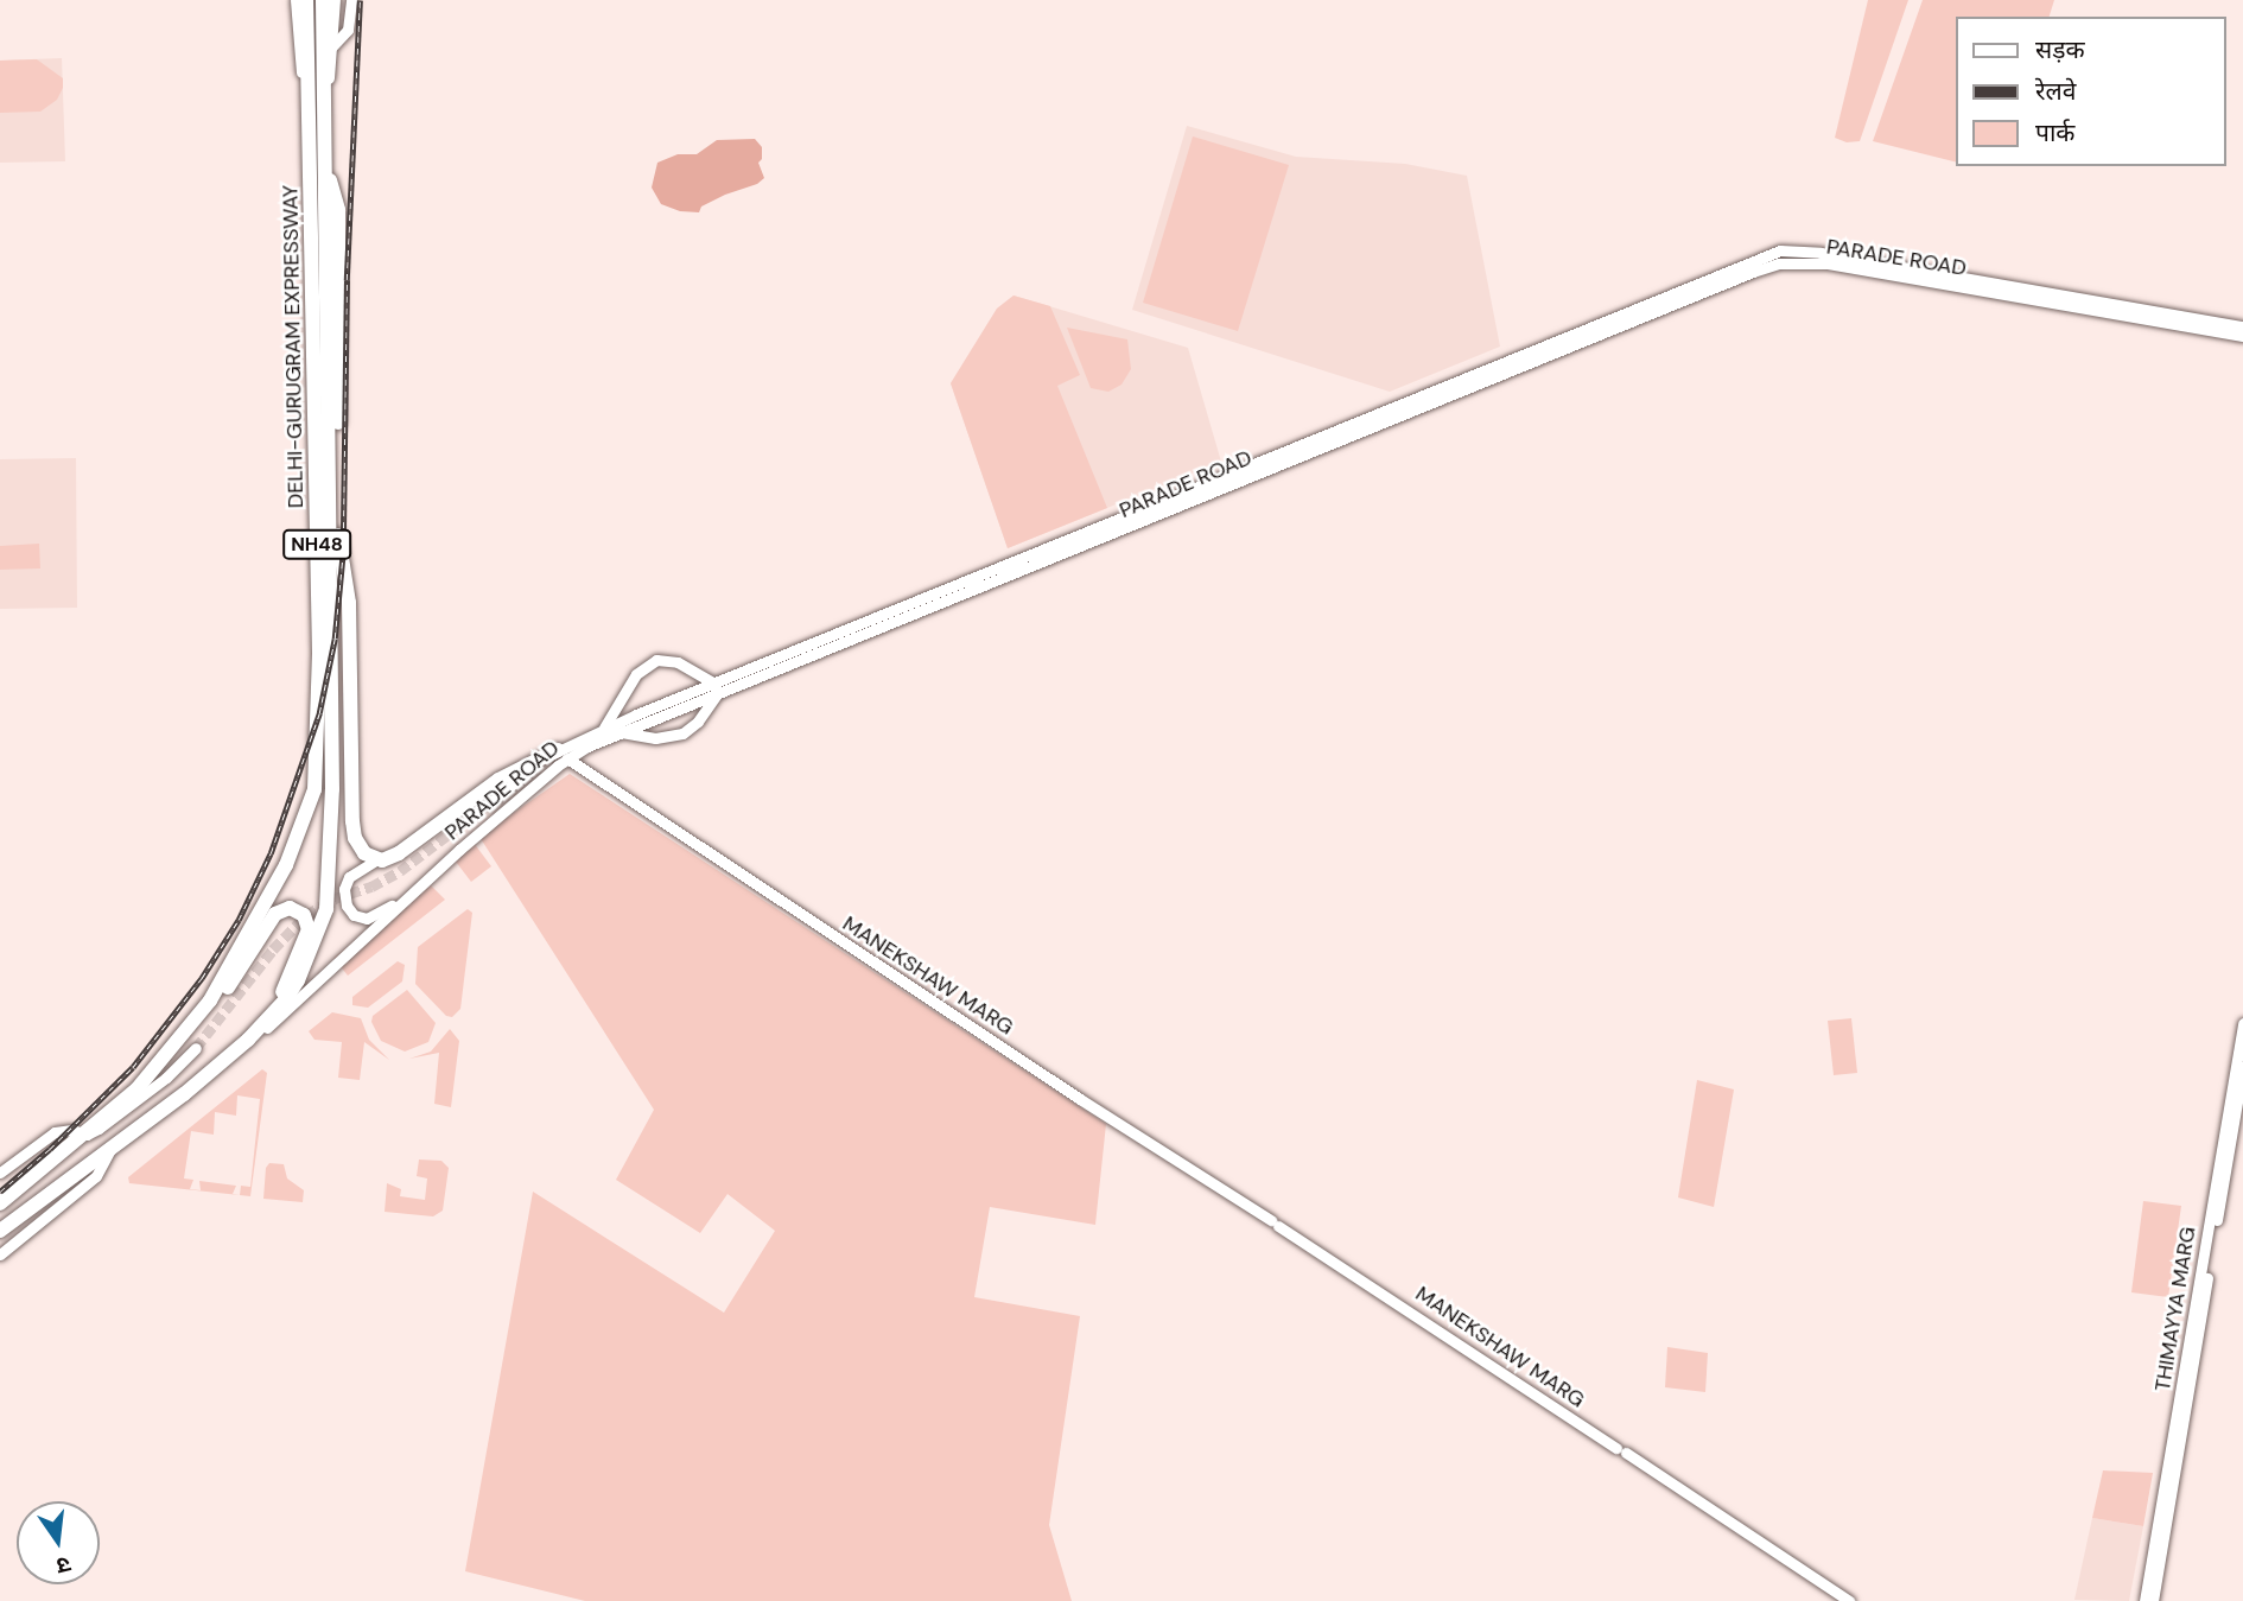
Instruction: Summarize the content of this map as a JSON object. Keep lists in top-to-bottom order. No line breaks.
{"streets":{"highway":["DELHI-GURUGRAM EXPRESSWAY","NH48"],"street":["PARADE ROAD","MANEKSHAW MARG","THIMAYYA MARG"]},"crossings":[["PARADE ROAD","NH48"],["PARADE ROAD","MANEKSHAW MARG"],["DELHI-GURUGRAM EXPRESSWAY","NH48"]],"legend":["सड़क","रेलवे","पार्क"],"north":"bottom"}
